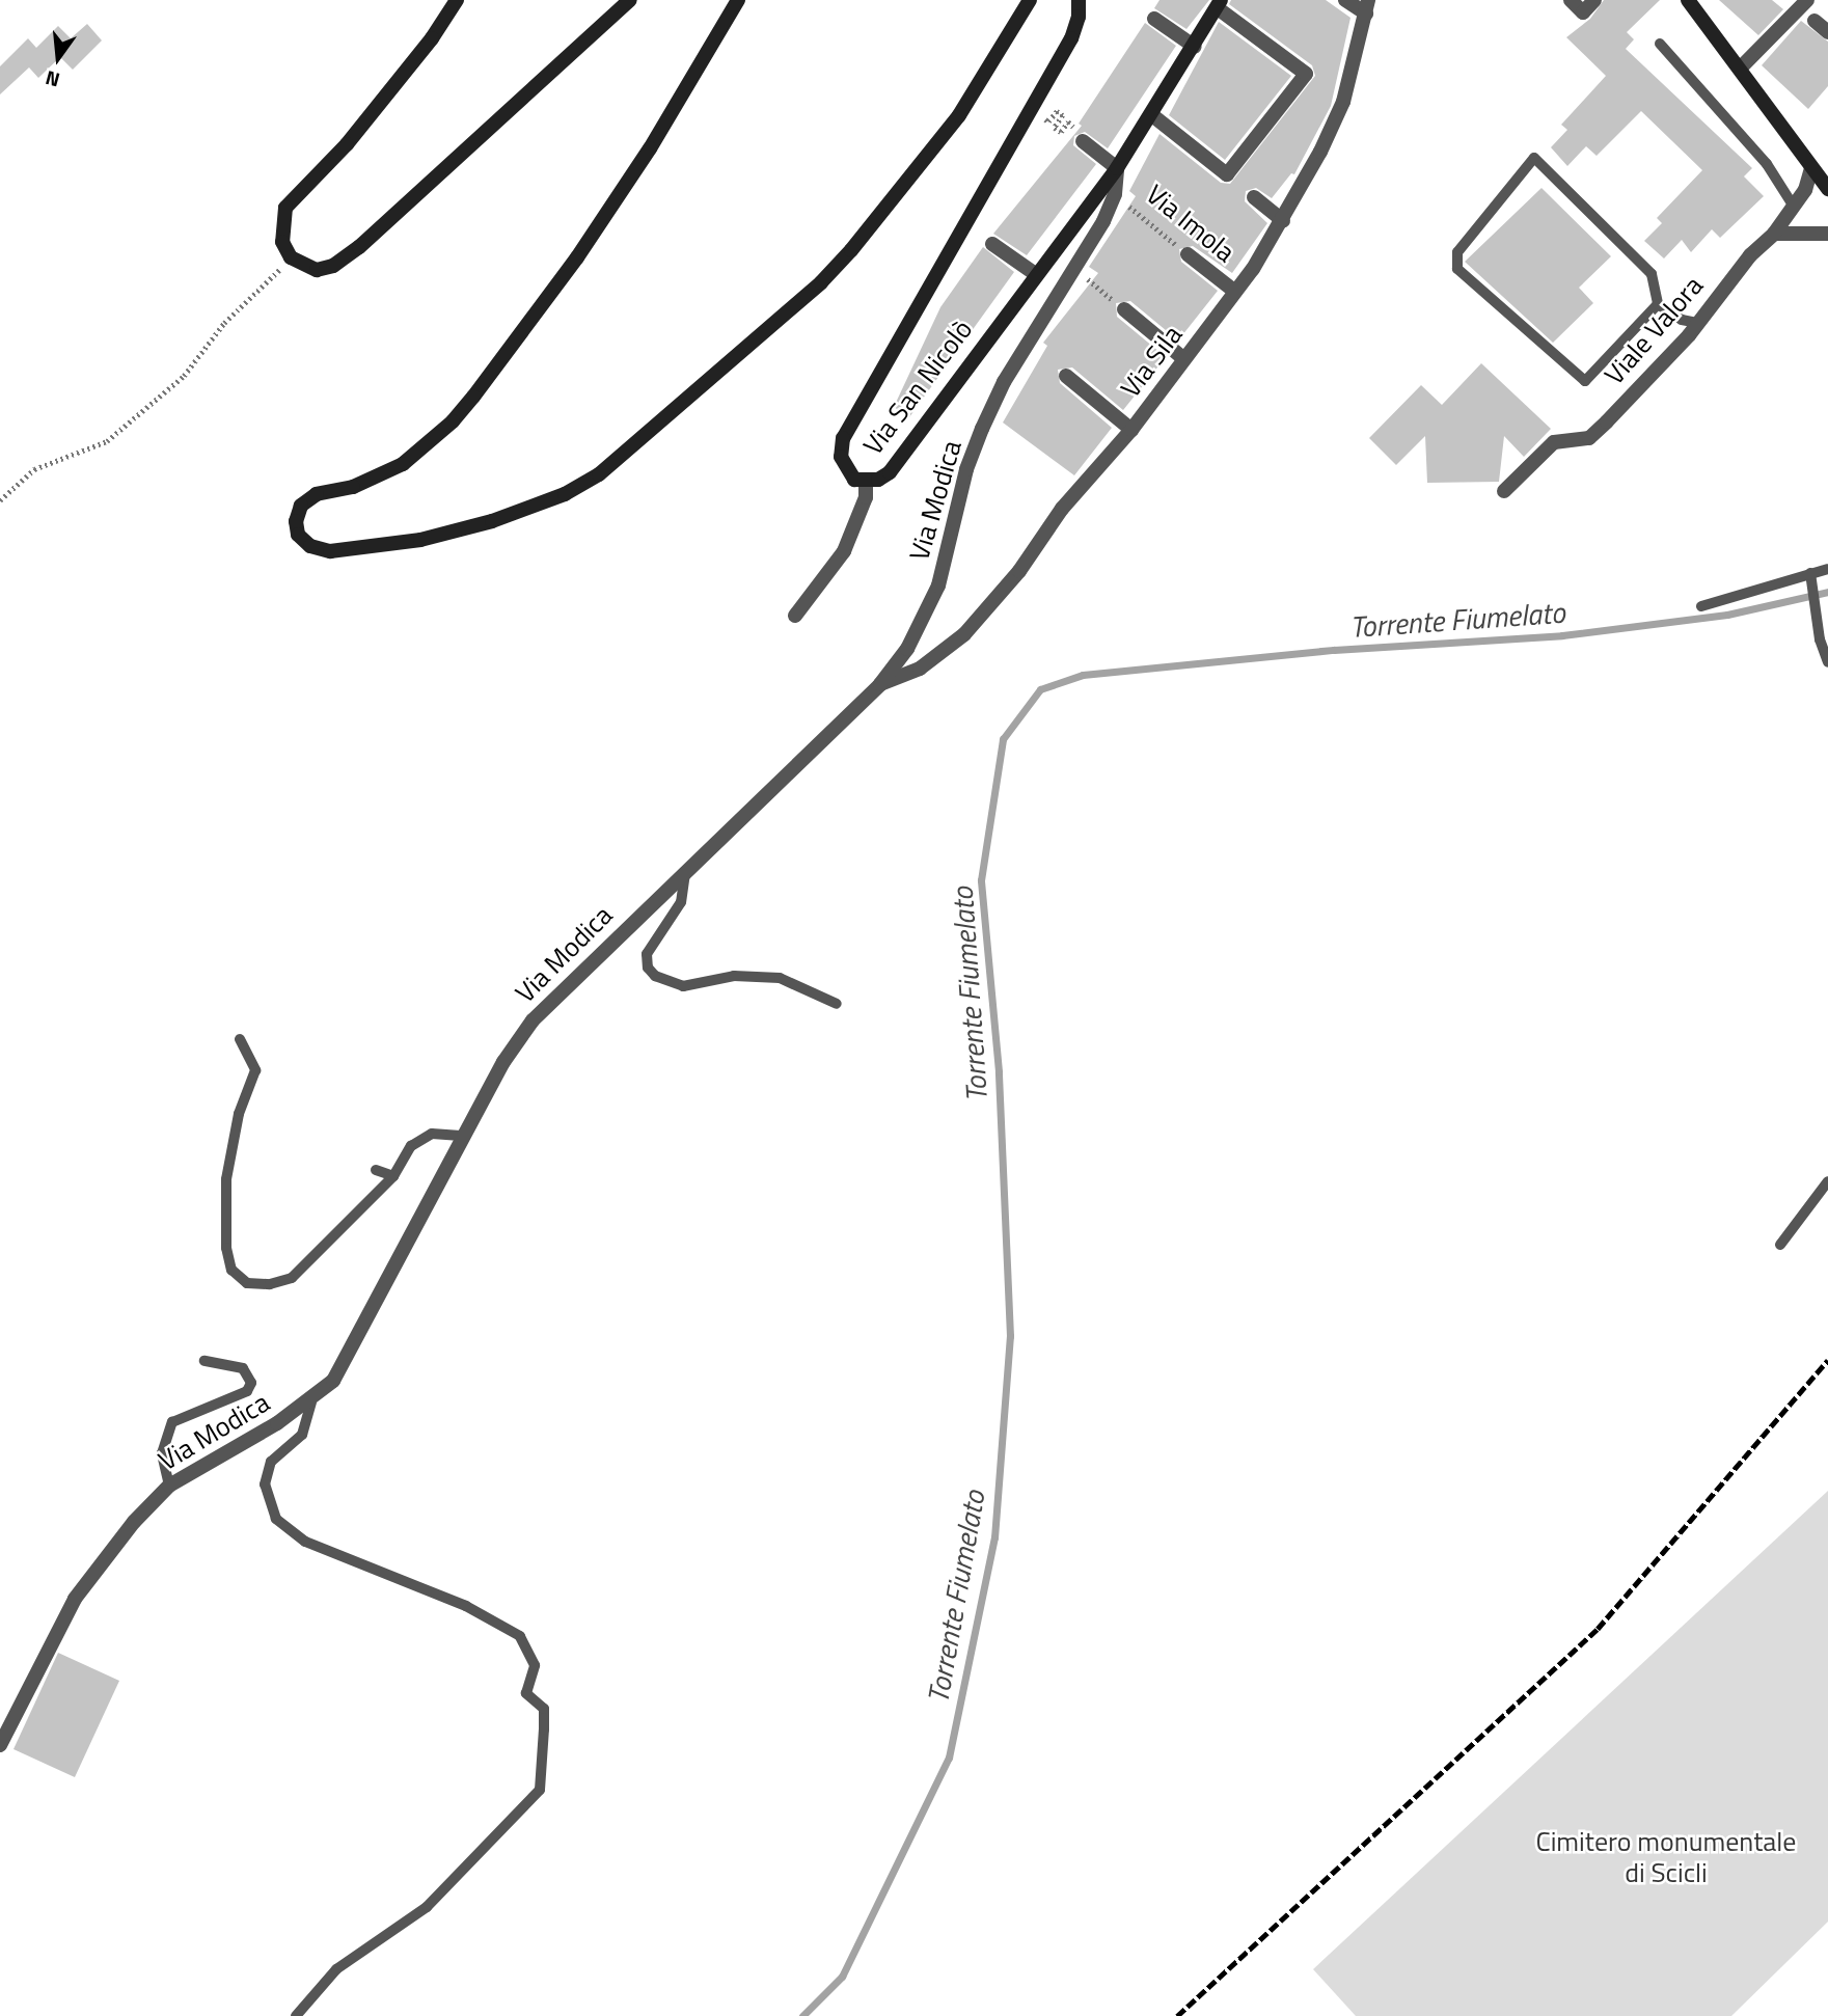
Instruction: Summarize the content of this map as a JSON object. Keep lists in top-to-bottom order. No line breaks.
{"streets":{"main road":["Via San Nicolò"],"street":["Via Imola","Viale Valora","Via Sila","Via Modica"]},"crossings":[["Via Imola","Via Sila"],["Via Imola","Via Modica"],["Via Sila","Via Modica"],["Via San Nicolò","Via Modica"]],"water":["Torrente Fiumelato"],"parks":["Cimitero monumentale di Scicli"],"north":"bottom"}
